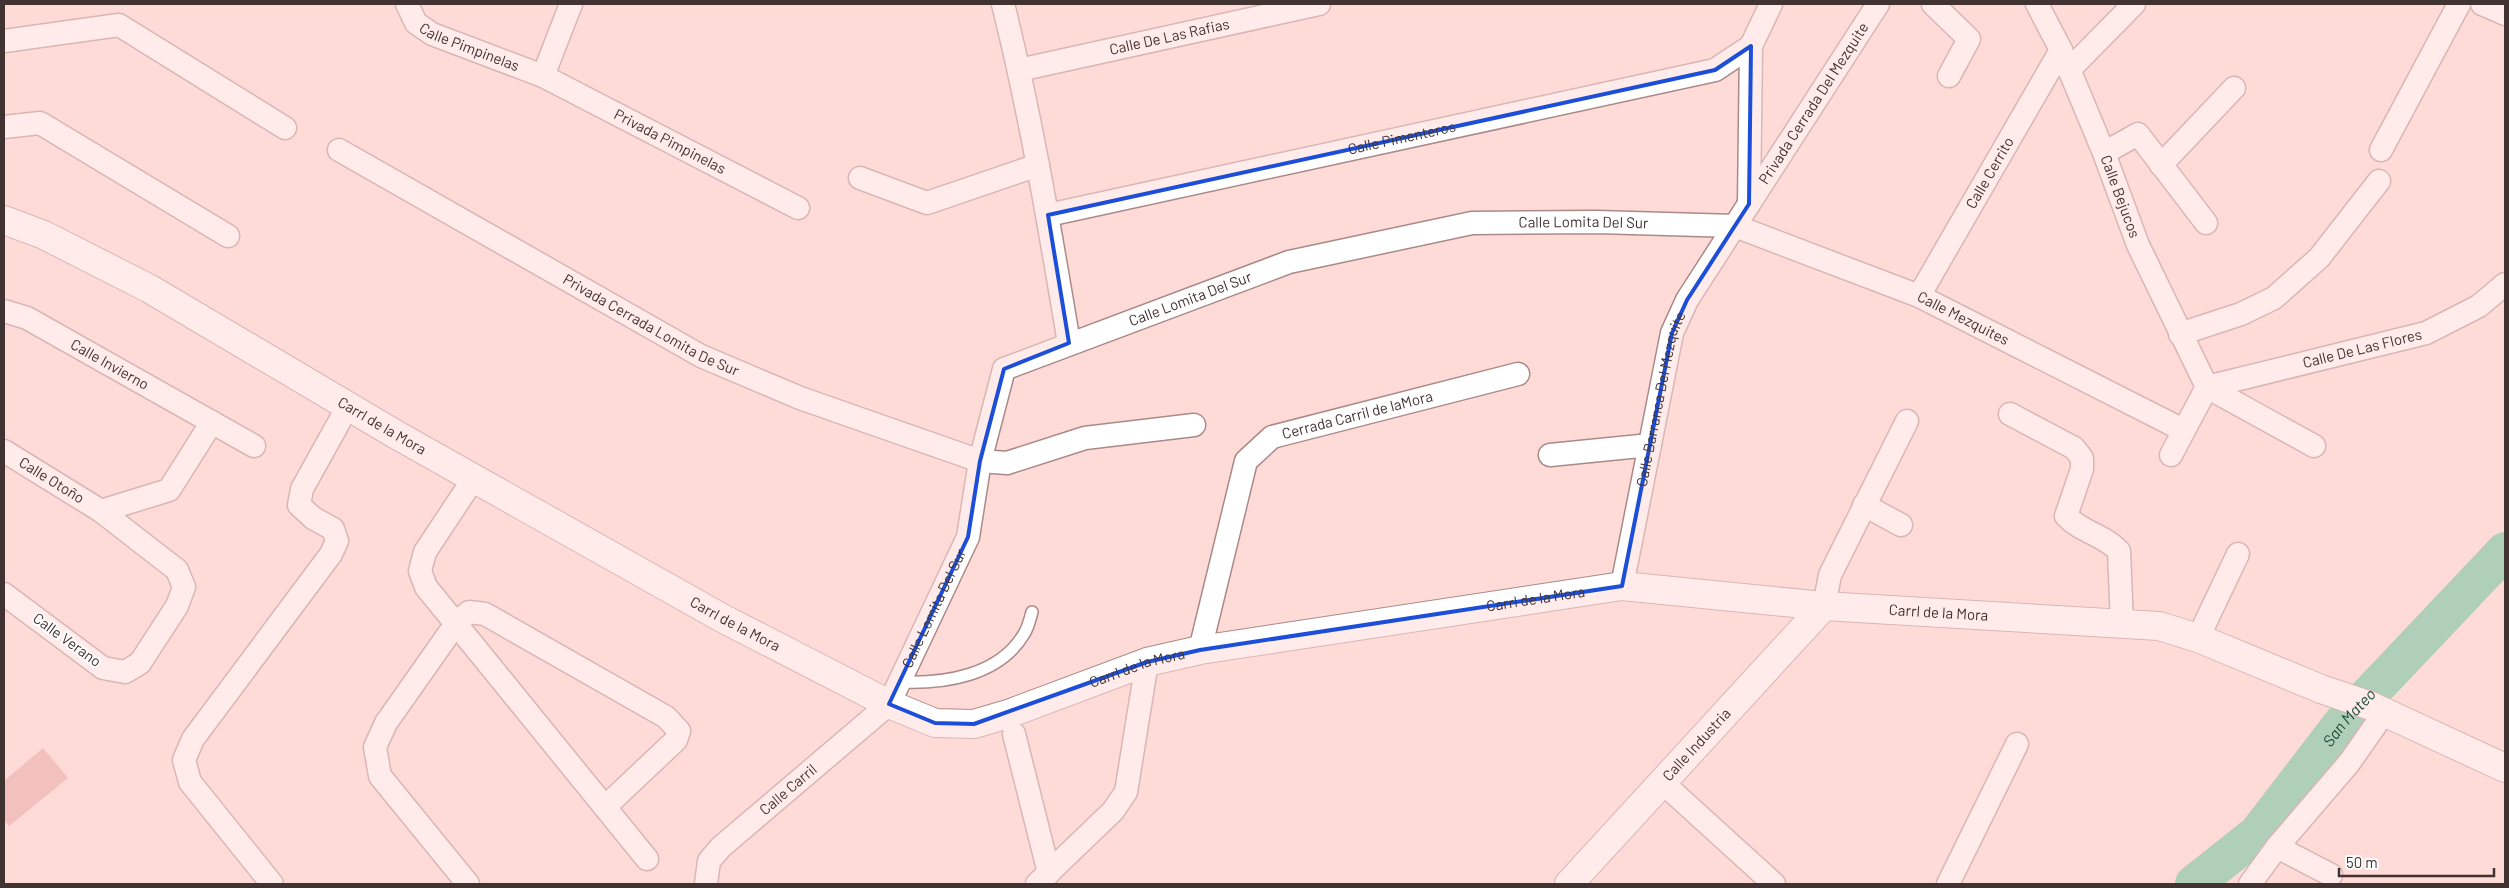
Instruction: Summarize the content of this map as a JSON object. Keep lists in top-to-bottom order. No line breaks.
{"streets":{"street":["Calle De Las Rafias","Calle Pimpinelas","Privada Cerrada Del Mezquite","Calle Pimenteros","Privada Pimpinelas","Calle Cerrito","Calle Bejucos","Calle Lomita Del Sur","Calle Mezquites","Privada Cerrada Lomita De Sur","Calle De Las Flores","Calle Invierno","Calle Barranca Del Mezquite","Cerrada Carril de laMora","Carrl de la Mora","Calle Otoño","Calle Verano","Calle Industria","Calle Carril"]},"crossings":[["Calle Pimpinelas","Privada Pimpinelas"],["Privada Cerrada Del Mezquite","Calle Pimenteros"],["Calle Cerrito","Calle Bejucos"],["Calle Cerrito","Calle Mezquites"],["Calle Bejucos","Calle De Las Flores"],["Calle Lomita Del Sur","Calle Mezquites"],["Calle Lomita Del Sur","Privada Cerrada Lomita De Sur"],["Calle Lomita Del Sur","Calle Barranca Del Mezquite"],["Calle Lomita Del Sur","Carrl de la Mora"],["Calle Lomita Del Sur","Calle Carril"],["Calle Mezquites","Calle Barranca Del Mezquite"],["Calle Barranca Del Mezquite","Carrl de la Mora"],["Cerrada Carril de laMora","Carrl de la Mora"],["Carrl de la Mora","Calle Industria"],["Carrl de la Mora","Calle Carril"],["Calle Otoño","Calle Verano"]],"water":["San Mateo"],"scale_bar":"50 m"}
